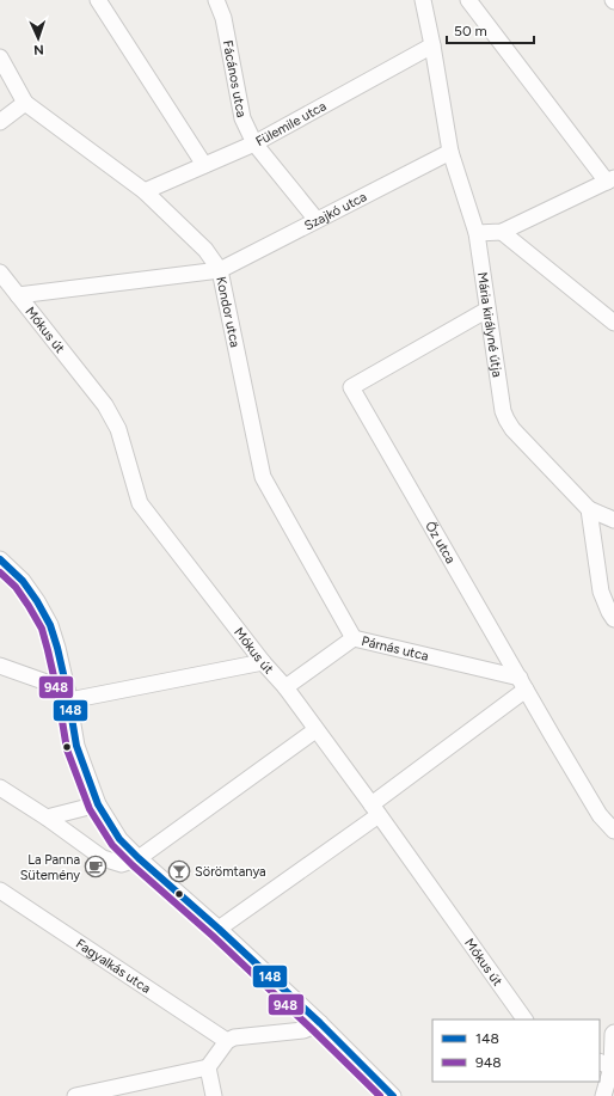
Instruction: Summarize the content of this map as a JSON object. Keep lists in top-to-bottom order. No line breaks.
{"streets":{"street":["Fácános utca","Fülemile utca","Szajkó utca","Kondor utca","Mária királyné útja","Mókus út","Őz utca","Párnás utca","Fagyalkás utca"]},"crossings":[["Fácános utca","Fülemile utca"],["Fácános utca","Szajkó utca"],["Fülemile utca","Kondor utca"],["Fülemile utca","Mária királyné útja"],["Szajkó utca","Kondor utca"],["Szajkó utca","Mária királyné útja"],["Kondor utca","Párnás utca"],["Mária királyné útja","Őz utca"],["Mókus út","Párnás utca"],["Őz utca","Párnás utca"]],"places":{"cafe":["La Panna Sütemény"],"bar":["Sörömtanya"]},"lines":["transit line 148","transit line 948"],"legend":["148","948"],"scale_bar":"50 m","north":"bottom"}
